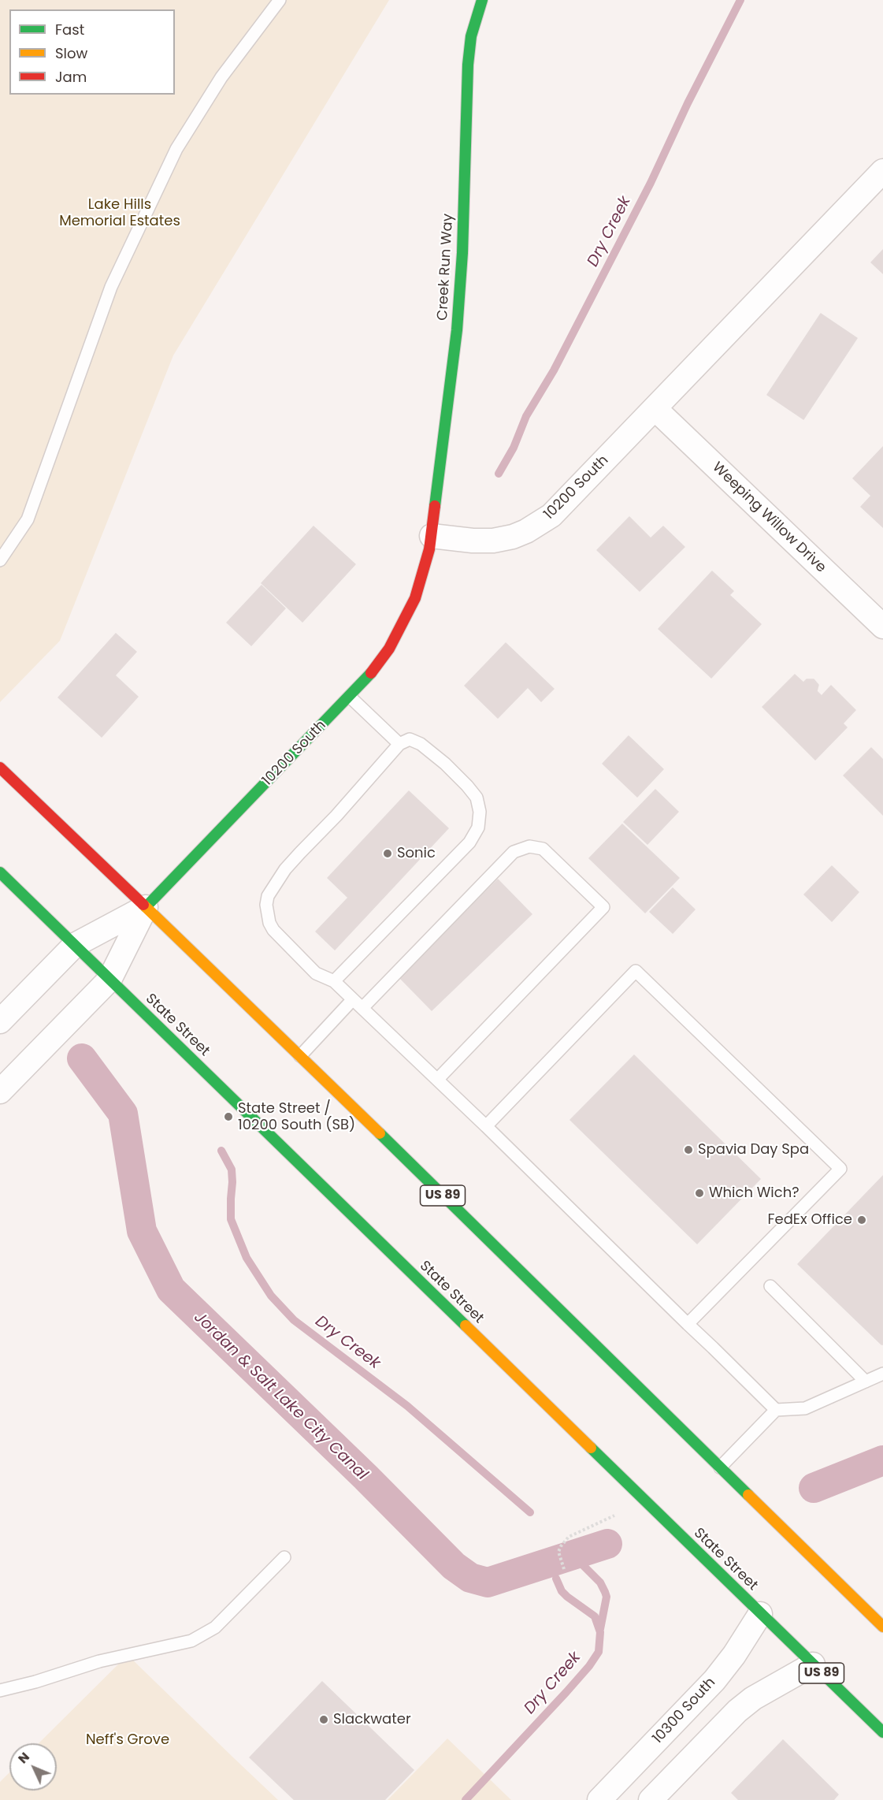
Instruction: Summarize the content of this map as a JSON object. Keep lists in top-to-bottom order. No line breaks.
{"streets":{"main road":["Creek Run Way","10200 South","State Street","US 89"],"street":["Weeping Willow Drive","10300 South"]},"crossings":[["Creek Run Way","10200 South"],["10200 South","Weeping Willow Drive"],["10200 South","State Street"],["10200 South","US 89"],["State Street","10300 South"]],"water":["Dry Creek","Jordan & Salt Lake City Canal"],"parks":["Lake Hills Memorial Estates","Neff's Grove"],"places":["Sonic","State Street / 10200 South (SB)","Spavia Day Spa","Which Wich?","FedEx Office","Slackwater"],"legend":["Fast","Slow","Jam"],"north":"top left"}
